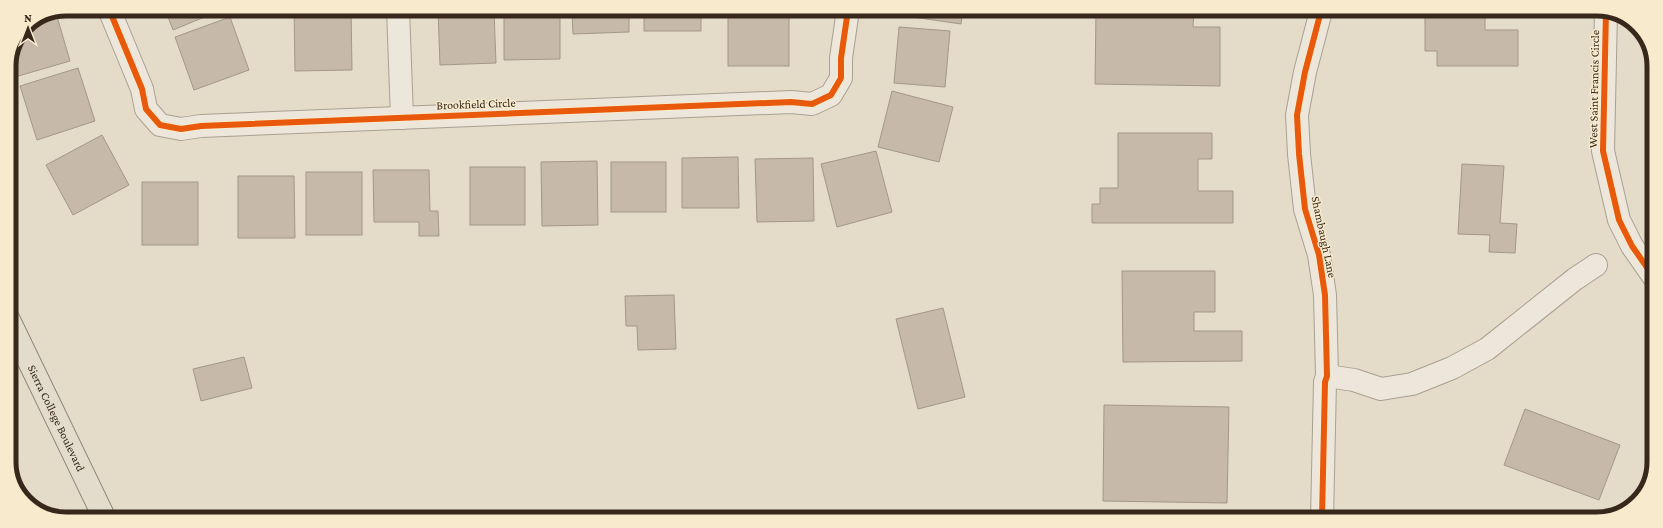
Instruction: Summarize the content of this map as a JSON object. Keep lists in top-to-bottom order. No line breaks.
{"streets":{"main road":["Sierra College Boulevard"],"street":["West Saint Francis Circle","Brookfield Circle","Shambaugh Lane"]},"north":"top"}
